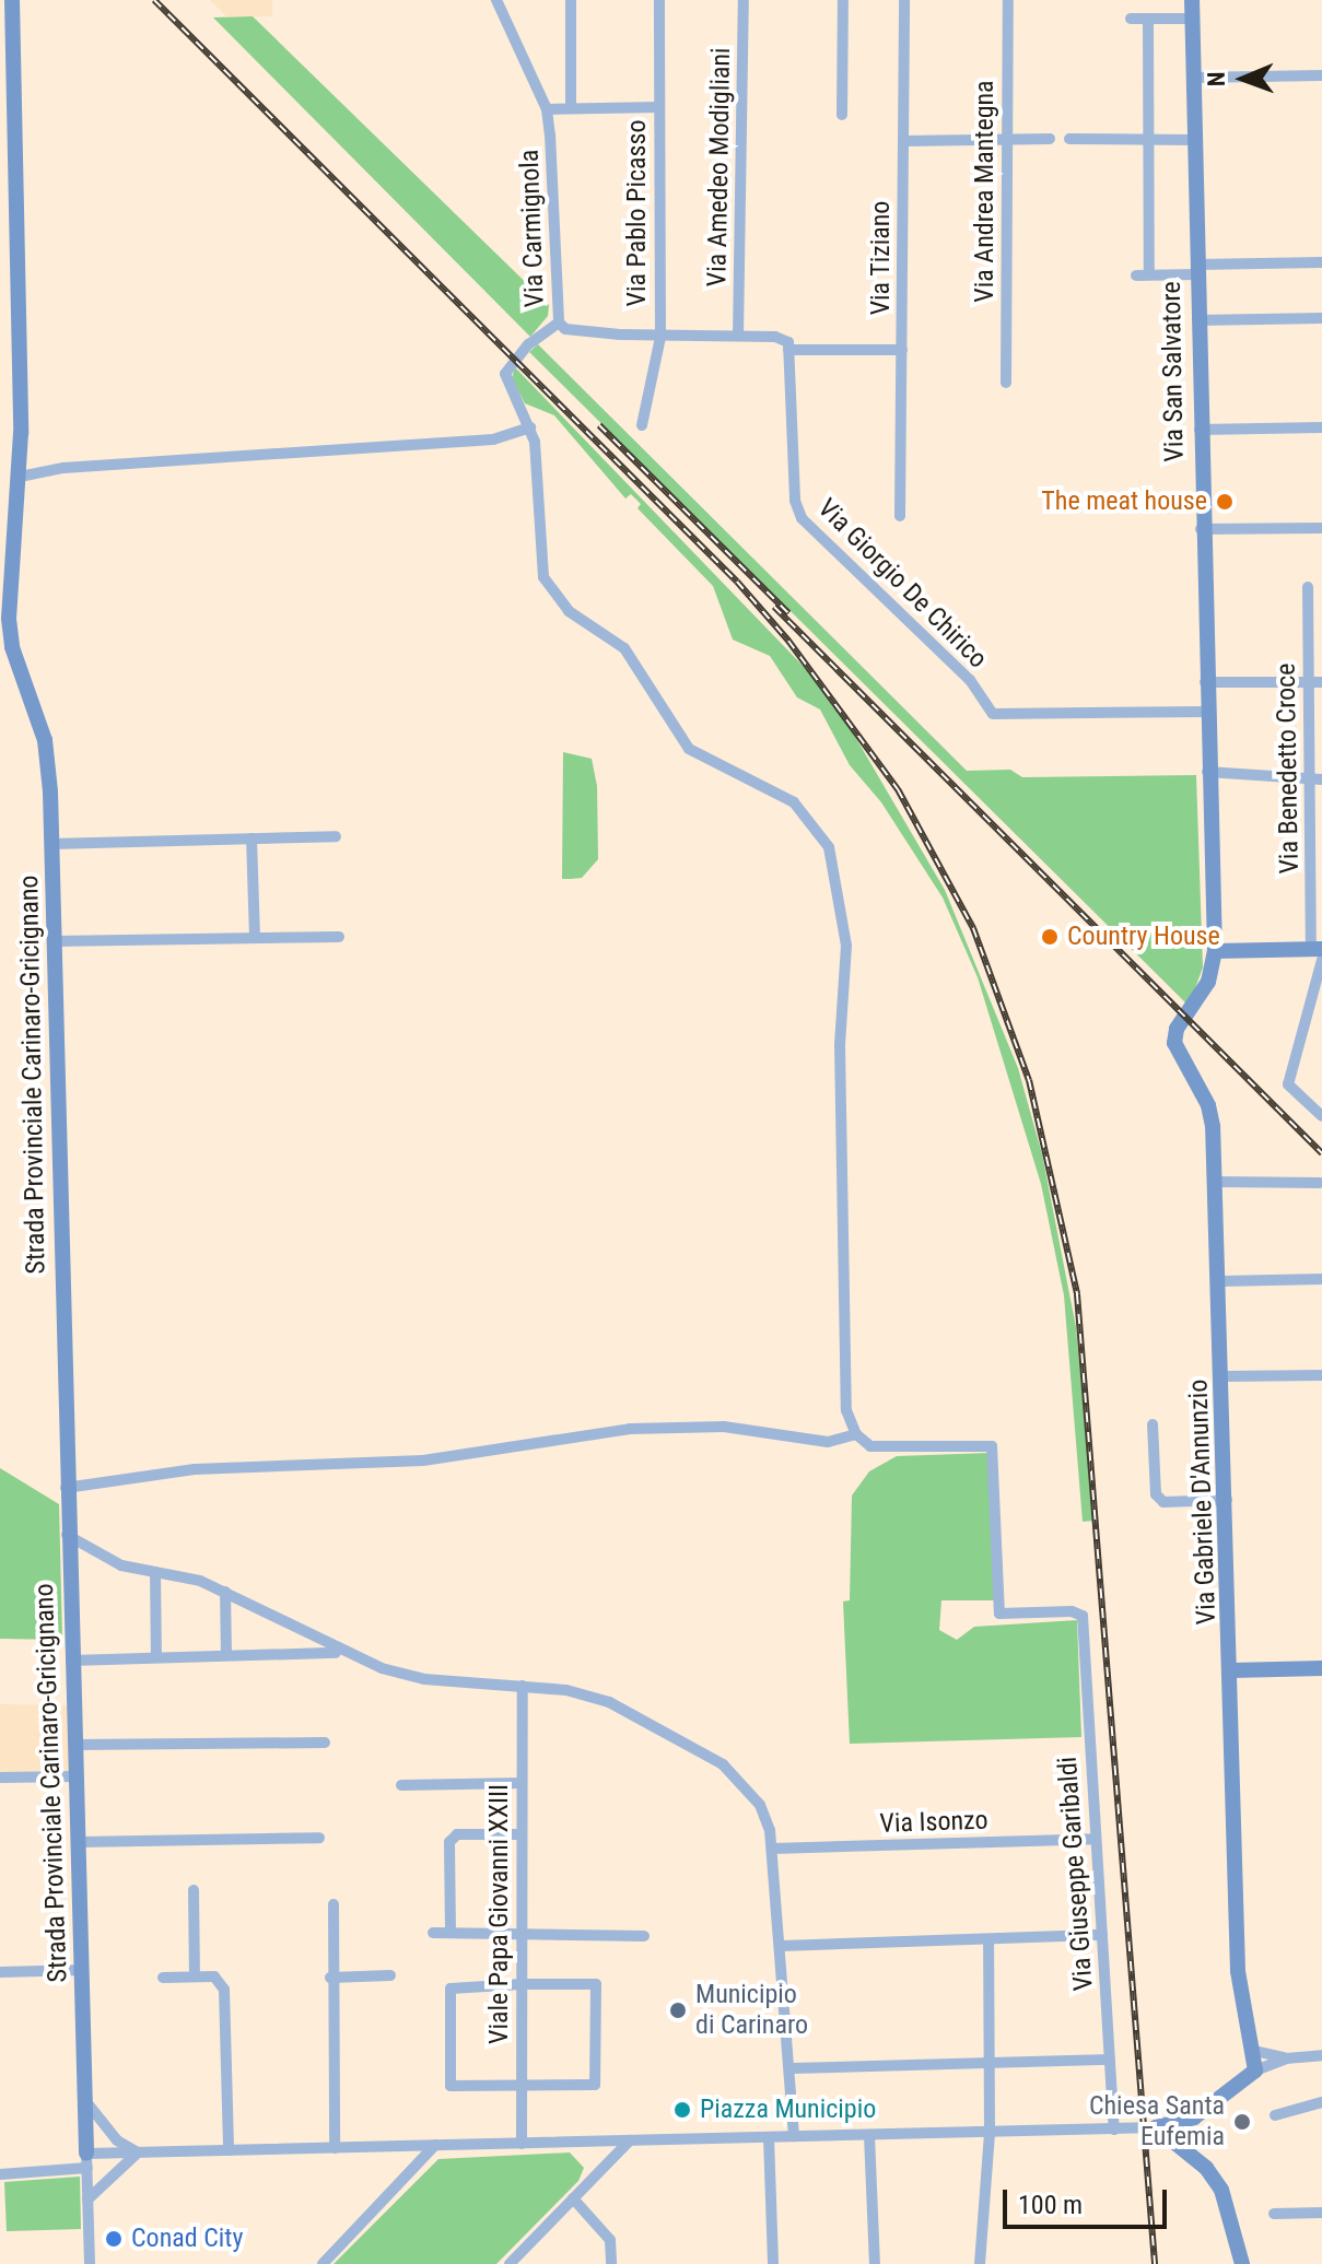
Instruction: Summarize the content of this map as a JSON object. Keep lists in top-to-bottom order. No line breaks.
{"streets":{"street":["Via Amedeo Modigliani","Via Andrea Mantegna","Via Pablo Picasso","Via Carmignola","Via Tiziano","Via San Salvatore","Via Giorgio De Chirico","Via Benedetto Croce","Strada Provinciale Carinaro-Gricignano","Via Gabriele D'Annunzio","Via Isonzo","Via Giuseppe Garibaldi","Viale Papa Giovanni XXIII"]},"crossings":[["Via Carmignola","Via Giuseppe Garibaldi"],["Via San Salvatore","Via Giorgio De Chirico"],["Via San Salvatore","Via Gabriele D'Annunzio"],["Via Isonzo","Via Giuseppe Garibaldi"]],"places":["The meat house","Country House","Municipio di Carinaro","Piazza Municipio","Chiesa Santa Eufemia","Conad City"],"scale_bar":"100 m","north":"left"}
